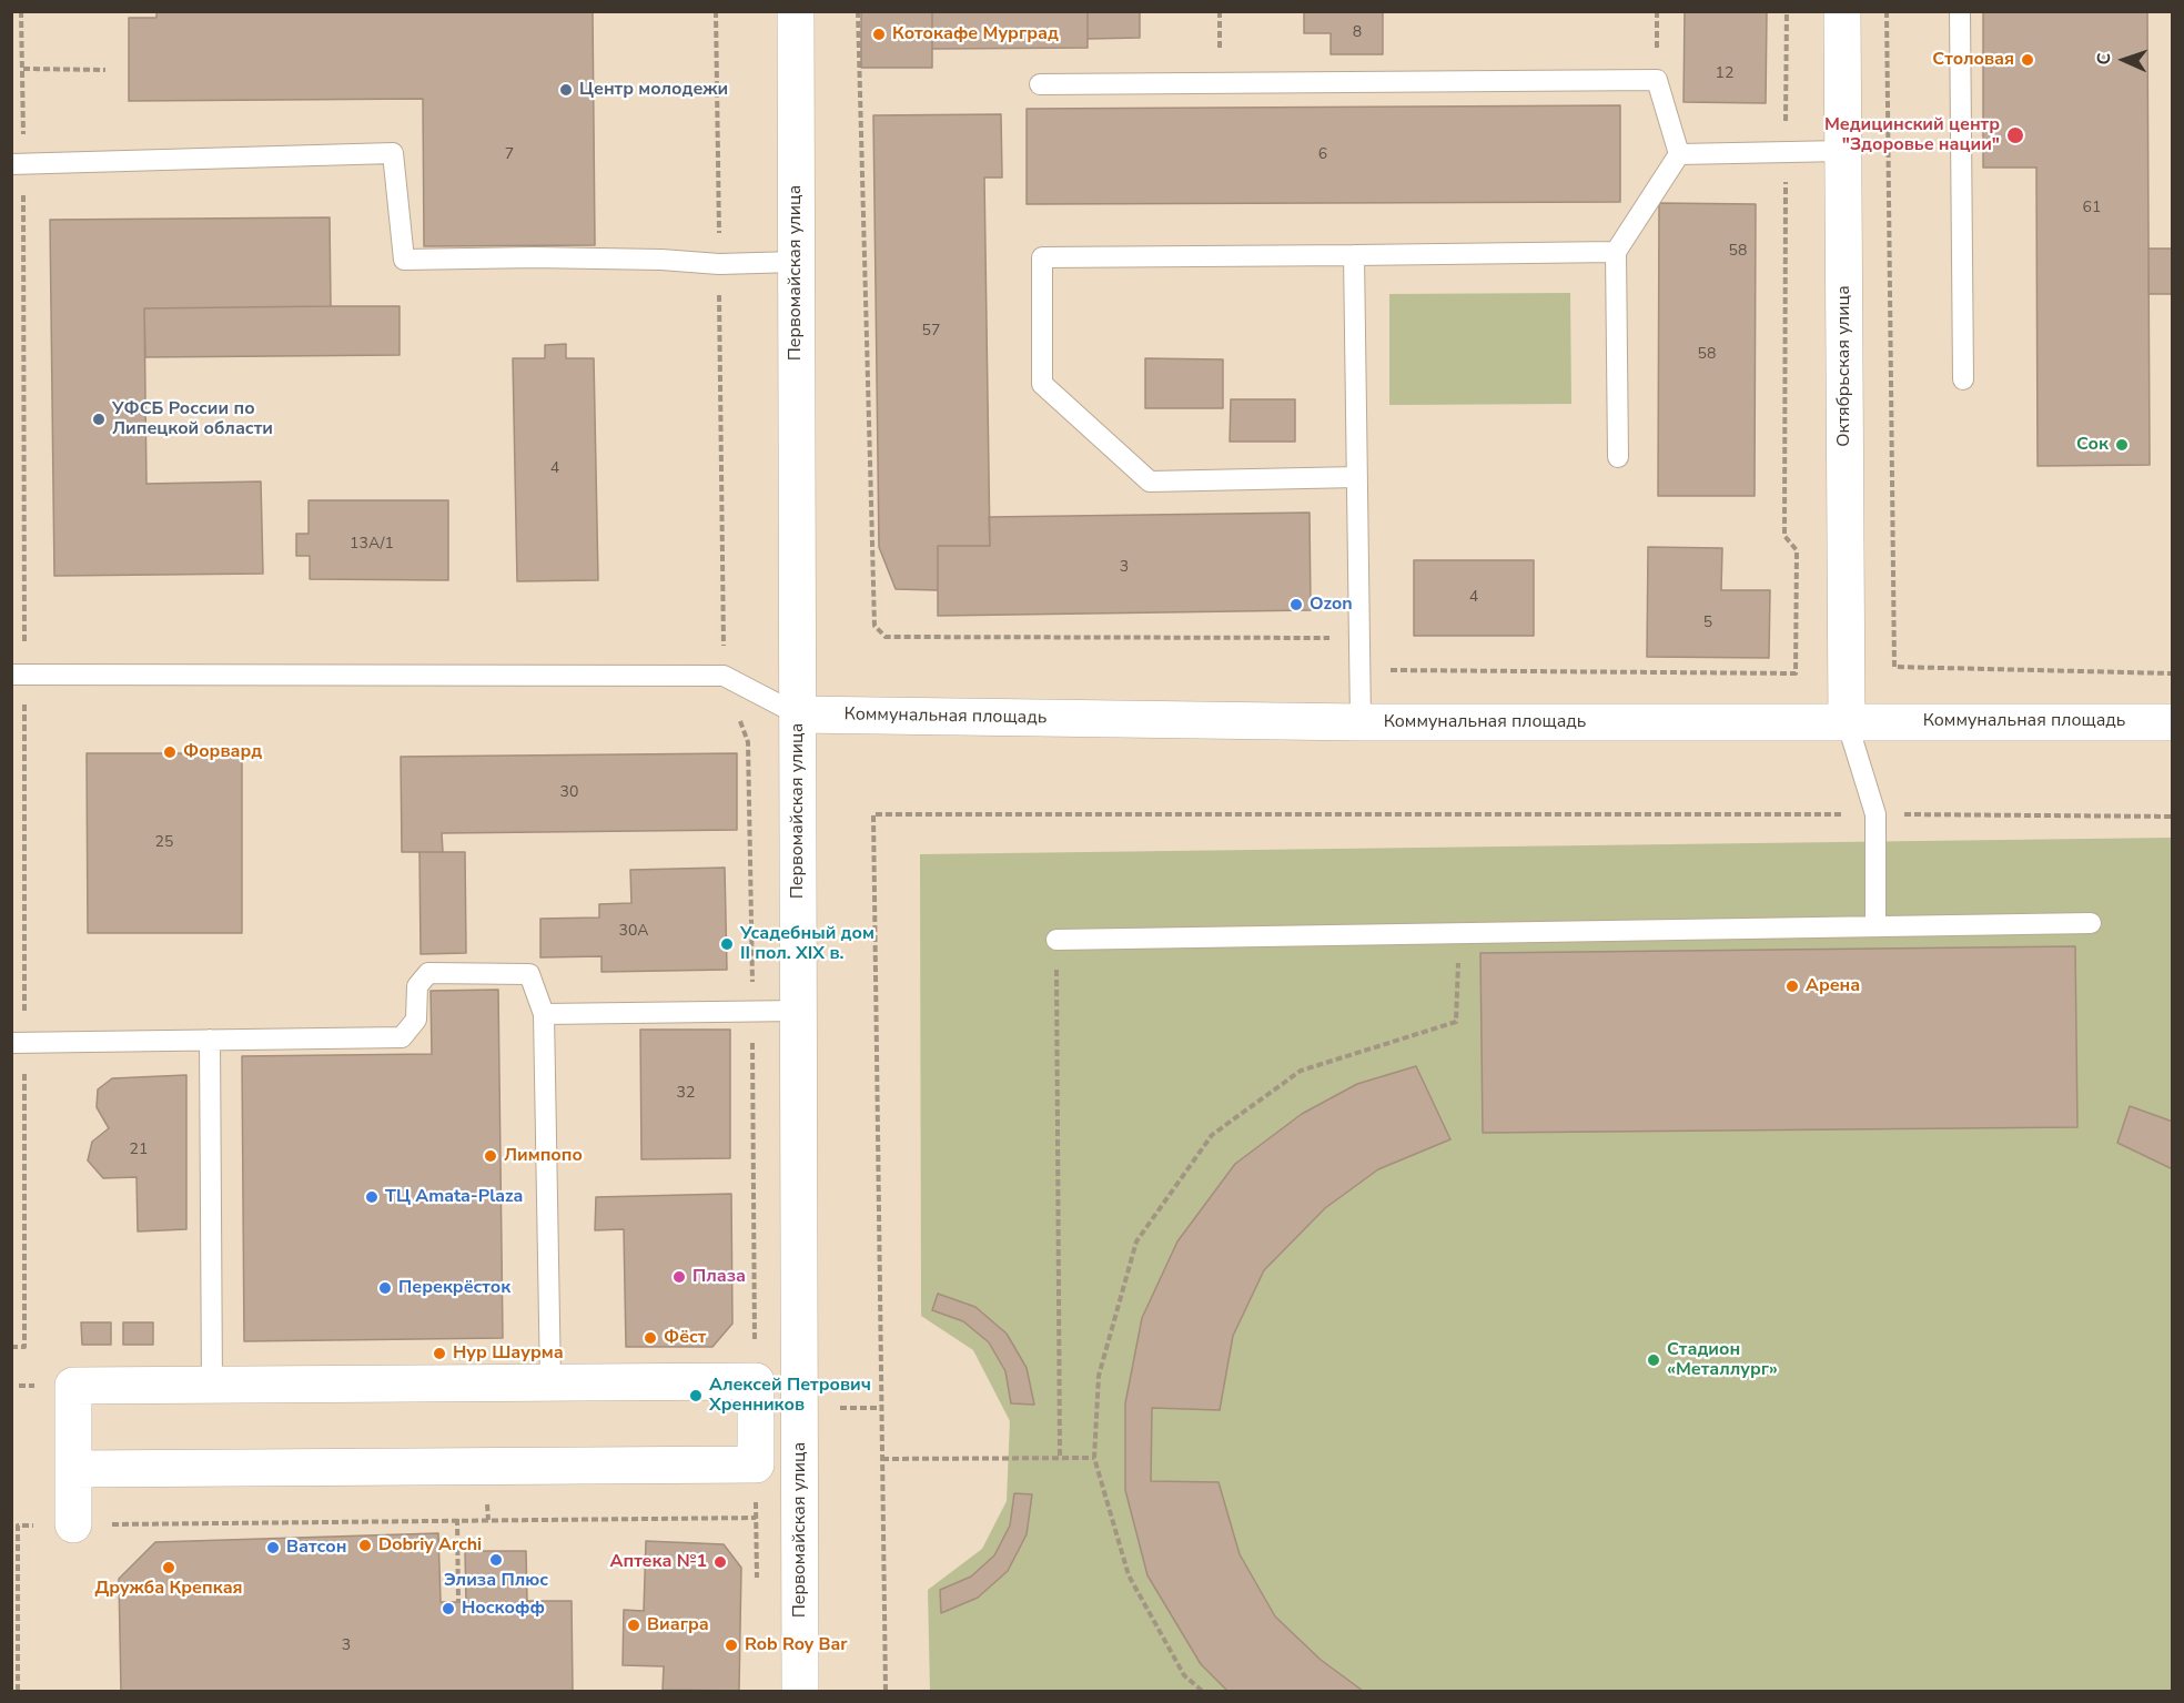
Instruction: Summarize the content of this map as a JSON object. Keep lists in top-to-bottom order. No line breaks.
{"streets":{"street":["Первомайская улица","Октябрьская улица","Коммунальная площадь"]},"crossings":[["Первомайская улица","Коммунальная площадь"],["Октябрьская улица","Коммунальная площадь"]],"places":["Котокафе Мурград","Столовая","Центр молодежи","Медицинский центр \"Здоровье нации\"","УФСБ России по Липецкой области","Сок","Ozon","Форвард","Усадебный дом II пол. XIX в.","Арена","Лимпопо","ТЦ Amata-Plaza","Плаза","Перекрёсток","Фёст","Нур Шаурма","Стадион «Металлург»","Алексей Петрович Хренников","Dobriy Archi","Ватсон","Элиза Плюс","Аптека №1","Дружба Крепкая","Носкофф","Виагра","Rob Roy Bar"],"house_numbers":["8","12","7","6","61","58","57","58","4","13А/1","3","4","5","30","25","30А","32","21","3"],"north":"left"}
